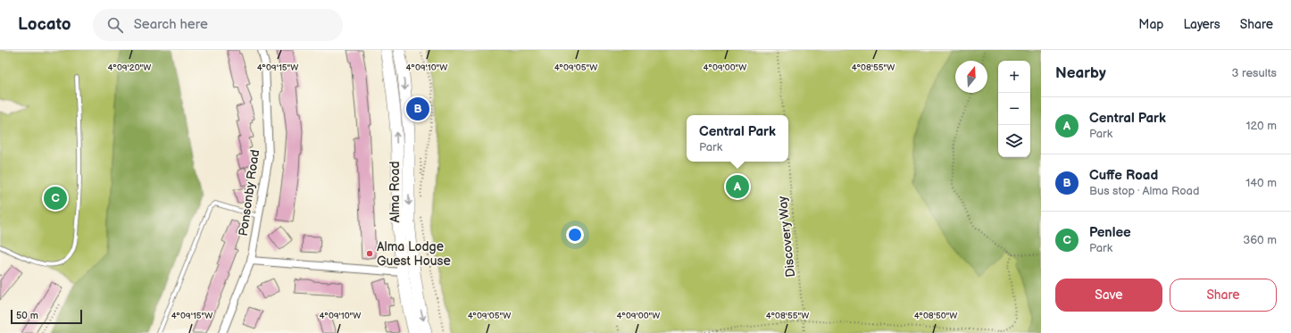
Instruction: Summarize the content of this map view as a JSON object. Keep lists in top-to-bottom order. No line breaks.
{"streets":{"main road":["Alma Road"],"street":["Ponsonby Road"],"path":["Discovery Way"]},"places":["Alma Lodge Guest House"],"scale_bar":"50 m","north":"top","page":{"header":"Locato","search":"Search here","nav":["Map","Layers","Share"],"heading":["Nearby","3 results"],"map_buttons":["+","−"],"pins":["B","A","C"],"list":[{"mark":"A","name":"Central Park","note":"Park","value":"120 m"},{"mark":"B","name":"Cuffe Road","note":"Bus stop · Alma Road","value":"140 m"},{"mark":"C","name":"Penlee","note":"Park","value":"360 m"}],"popup":["Central Park","Park"],"buttons":["Save","Share"],"scale":"50 m"},"coordinates":["4°09'20\"W","4°09'15\"W","4°09'10\"W","4°09'05\"W","4°09'00\"W","4°08'55\"W","4°08'50\"W"]}
